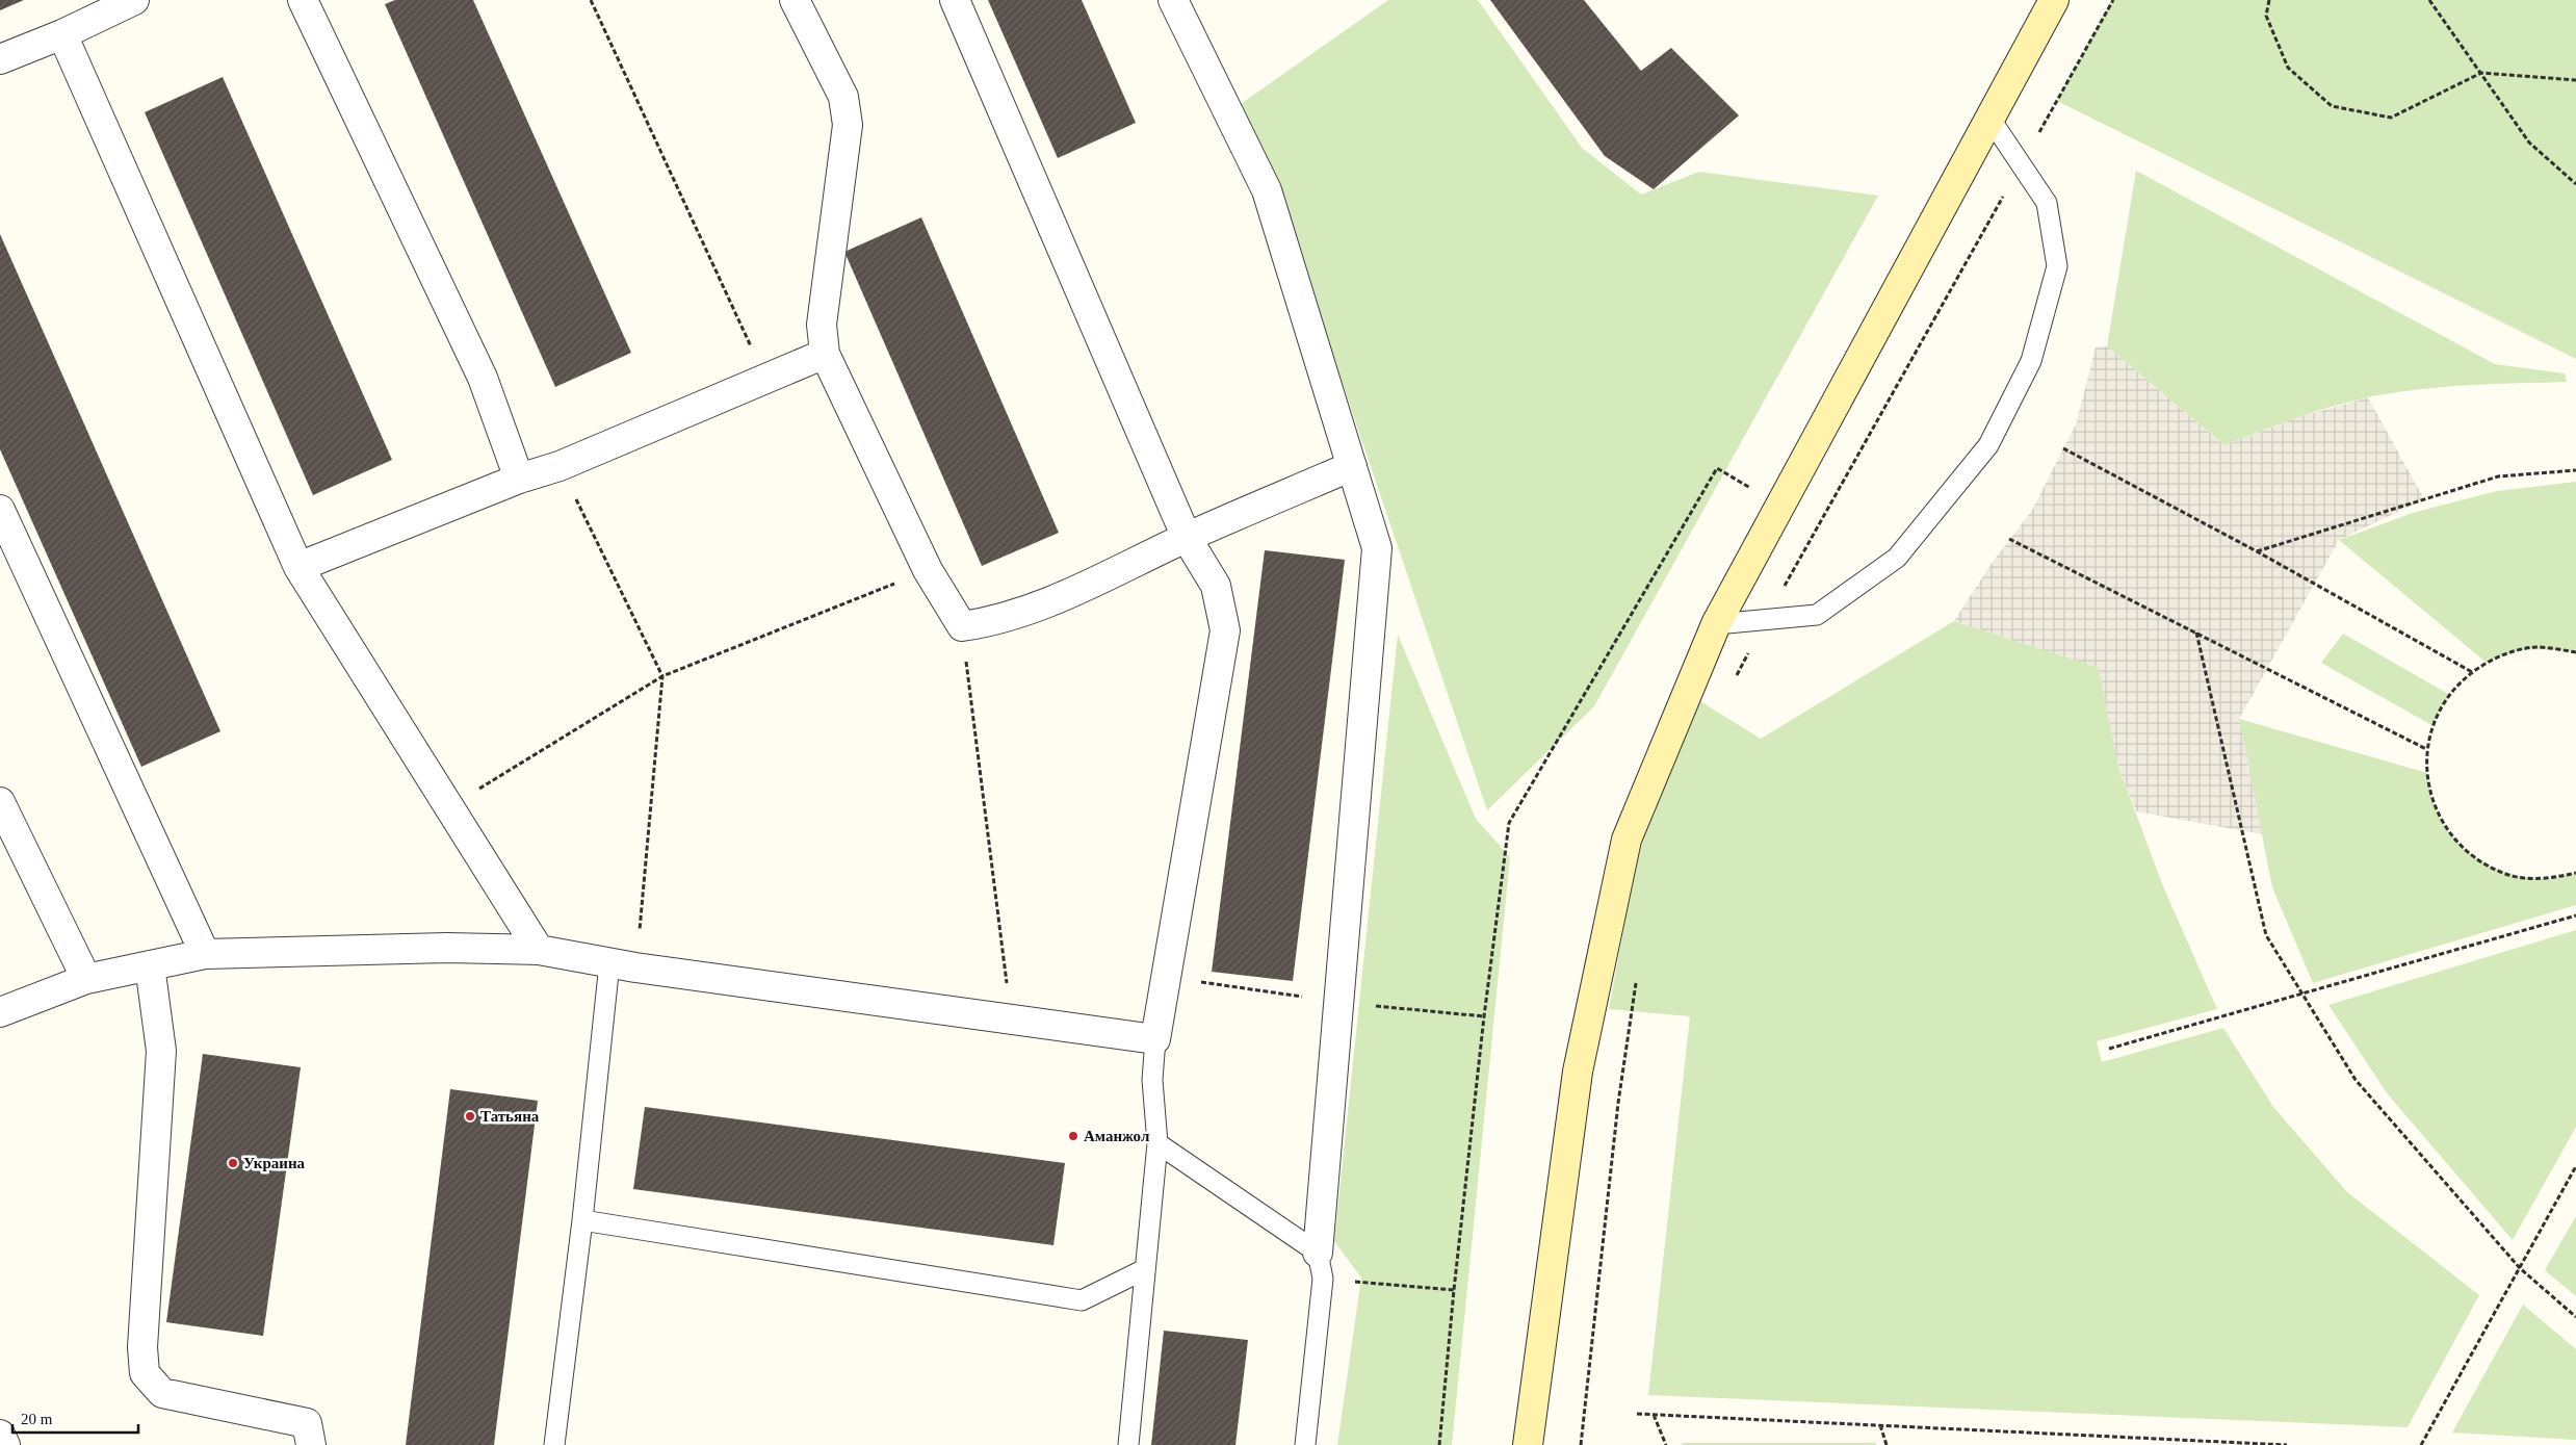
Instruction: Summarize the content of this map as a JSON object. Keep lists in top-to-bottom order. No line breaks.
{"places":["Татьяна","Аманжол","Украина"],"scale_bar":"20 m"}
